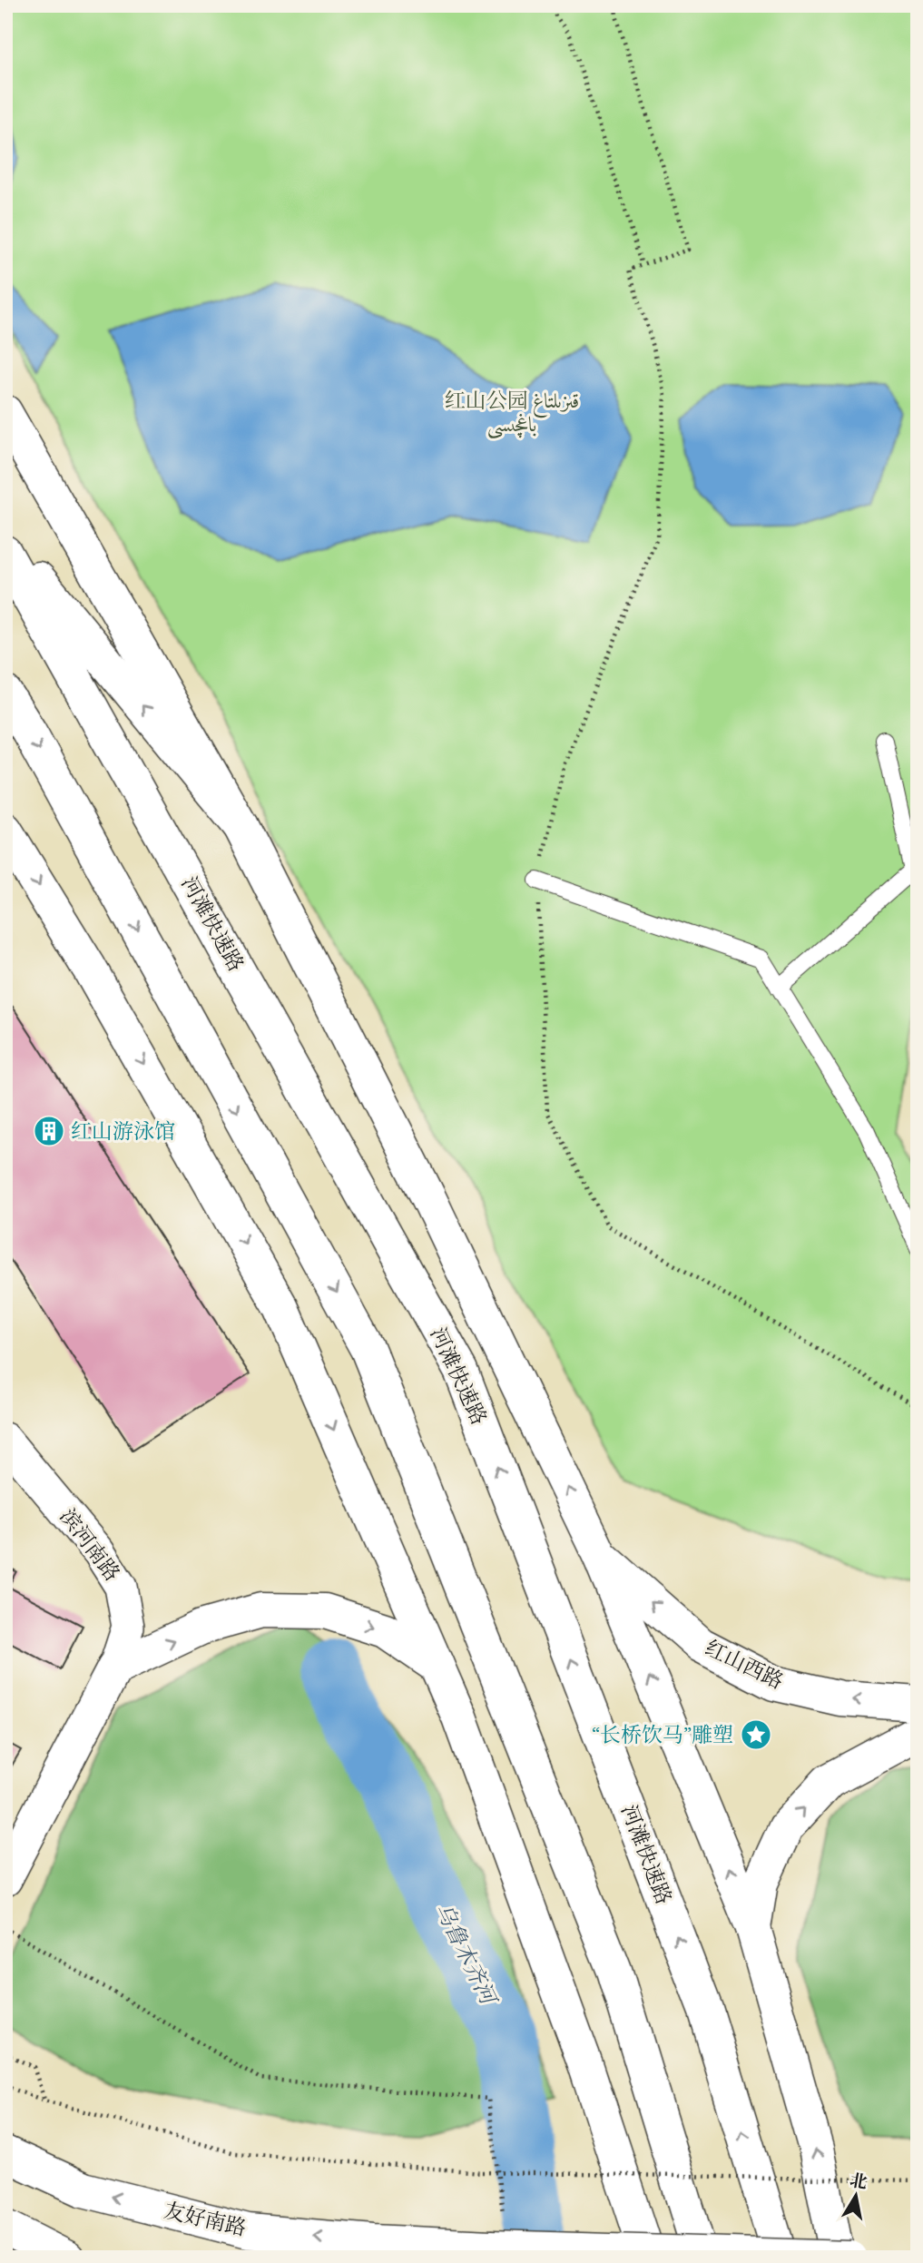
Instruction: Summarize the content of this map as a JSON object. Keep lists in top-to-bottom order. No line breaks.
{"streets":{"main road":["河滩快速路","红山西路","友好南路"],"street":["滨河南路"]},"one_way":["红山西路","友好南路"],"water":["乌鲁木齐河"],"parks":["红山公园 قىزىلتاغ باغچىسى"],"places":{"building":["红山游泳馆"],"place":["“长桥饮马”雕塑"]},"north":"top"}
